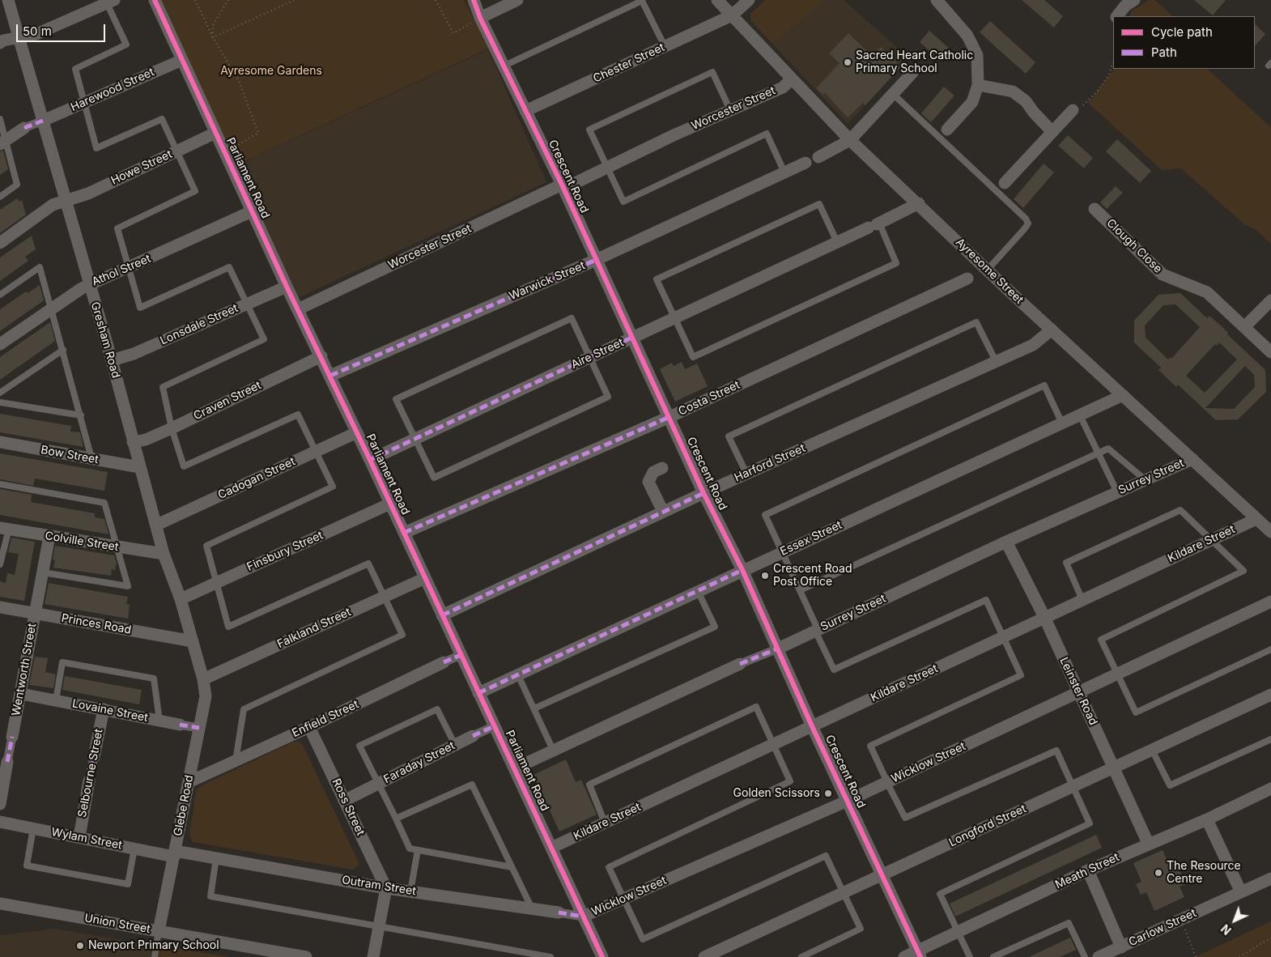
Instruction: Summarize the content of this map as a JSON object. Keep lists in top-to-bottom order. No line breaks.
{"streets":{"street":["Chester Street","Harewood Street","Worcester Street","Howe Street","Crescent Road","Parliament Road","Clough Close","Athol Street","Ayresome Street","Warwick Street","Lonsdale Street","Gresham Road","Aire Street","Costa Street","Craven Street","Bow Street","Harford Street","Surrey Street","Cadogan Street","Essex Street","Colville Street","Kildare Street","Finsbury Street","Princes Road","Falkland Street","Wentworth Street","Leinster Road","Lovaine Street","Enfield Street","Faraday Street","Wicklow Street","Selbourne Street","Glebe Road","Ross Street","Longford Street","Wylam Street","Meath Street","Outram Street","Union Street","Carlow Street"]},"crossings":[["Chester Street","Crescent Road"],["Chester Street","Ayresome Street"],["Harewood Street","Parliament Road"],["Harewood Street","Gresham Road"],["Worcester Street","Crescent Road"],["Worcester Street","Parliament Road"],["Worcester Street","Ayresome Street"],["Howe Street","Parliament Road"],["Howe Street","Gresham Road"],["Crescent Road","Warwick Street"],["Crescent Road","Aire Street"],["Crescent Road","Costa Street"],["Crescent Road","Harford Street"],["Crescent Road","Surrey Street"],["Crescent Road","Essex Street"],["Crescent Road","Kildare Street"],["Crescent Road","Wicklow Street"],["Crescent Road","Longford Street"],["Crescent Road","Meath Street"],["Parliament Road","Athol Street"],["Parliament Road","Warwick Street"],["Parliament Road","Lonsdale Street"],["Parliament Road","Aire Street"],["Parliament Road","Costa Street"],["Parliament Road","Craven Street"],["Parliament Road","Harford Street"],["Parliament Road","Surrey Street"],["Parliament Road","Cadogan Street"],["Parliament Road","Essex Street"],["Parliament Road","Kildare Street"],["Parliament Road","Finsbury Street"],["Parliament Road","Falkland Street"],["Parliament Road","Enfield Street"],["Parliament Road","Faraday Street"],["Parliament Road","Wicklow Street"],["Parliament Road","Outram Street"],["Athol Street","Gresham Road"],["Ayresome Street","Aire Street"],["Ayresome Street","Harford Street"],["Ayresome Street","Surrey Street"],["Ayresome Street","Essex Street"],["Ayresome Street","Kildare Street"],["Lonsdale Street","Gresham Road"],["Gresham Road","Craven Street"],["Gresham Road","Bow Street"],["Gresham Road","Cadogan Street"],["Gresham Road","Colville Street"],["Gresham Road","Finsbury Street"],["Gresham Road","Princes Road"],["Gresham Road","Falkland Street"],["Gresham Road","Glebe Road"],["Surrey Street","Leinster Road"],["Colville Street","Wentworth Street"],["Kildare Street","Leinster Road"],["Princes Road","Wentworth Street"],["Falkland Street","Glebe Road"],["Wentworth Street","Lovaine Street"],["Leinster Road","Wicklow Street"],["Leinster Road","Longford Street"],["Leinster Road","Meath Street"],["Lovaine Street","Selbourne Street"],["Lovaine Street","Glebe Road"],["Enfield Street","Glebe Road"],["Enfield Street","Ross Street"],["Faraday Street","Ross Street"],["Wicklow Street","Outram Street"],["Selbourne Street","Wylam Street"],["Glebe Road","Wylam Street"],["Glebe Road","Outram Street"],["Glebe Road","Union Street"],["Ross Street","Outram Street"],["Wylam Street","Outram Street"]],"parks":["Ayresome Gardens"],"places":["Sacred Heart Catholic Primary School","Crescent Road Post Office","Golden Scissors","The Resource Centre","Newport Primary School"],"legend":["Cycle path","Path"],"scale_bar":"50 m","north":"bottom left"}
